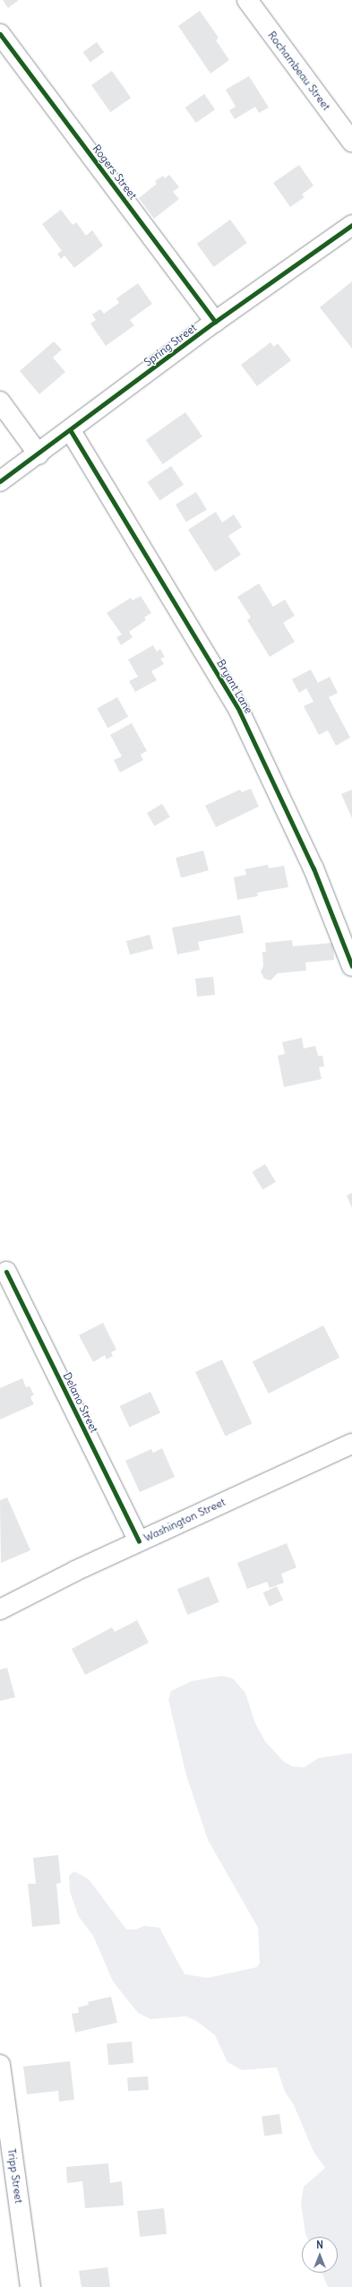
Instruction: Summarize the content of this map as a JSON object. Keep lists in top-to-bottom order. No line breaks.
{"streets":{"street":["Rochambeau Street","Rogers Street","Spring Street","Bryant Lane","Delano Street","Washington Street","Tripp Street"]},"crossings":[["Rogers Street","Spring Street"],["Spring Street","Bryant Lane"],["Delano Street","Washington Street"]],"north":"top"}
